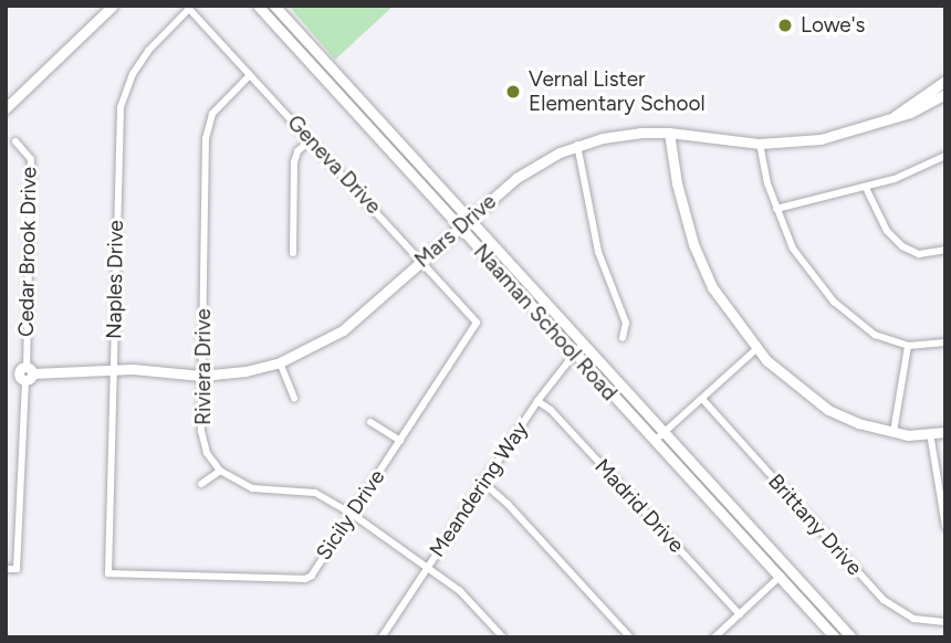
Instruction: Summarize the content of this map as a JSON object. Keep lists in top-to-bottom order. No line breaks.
{"streets":{"main road":["Mars Drive","Naaman School Road"],"street":["Geneva Drive","Cedar Brook Drive","Naples Drive","Riviera Drive","Meandering Way","Madrid Drive","Sicily Drive","Brittany Drive"]},"crossings":[["Geneva Drive","Mars Drive"],["Geneva Drive","Naples Drive"],["Geneva Drive","Riviera Drive"],["Geneva Drive","Sicily Drive"],["Mars Drive","Cedar Brook Drive"],["Mars Drive","Naples Drive"],["Mars Drive","Naaman School Road"],["Mars Drive","Riviera Drive"],["Naples Drive","Sicily Drive"],["Naaman School Road","Meandering Way"],["Meandering Way","Madrid Drive"]],"places":["Lowe's","Vernal Lister Elementary School"]}
